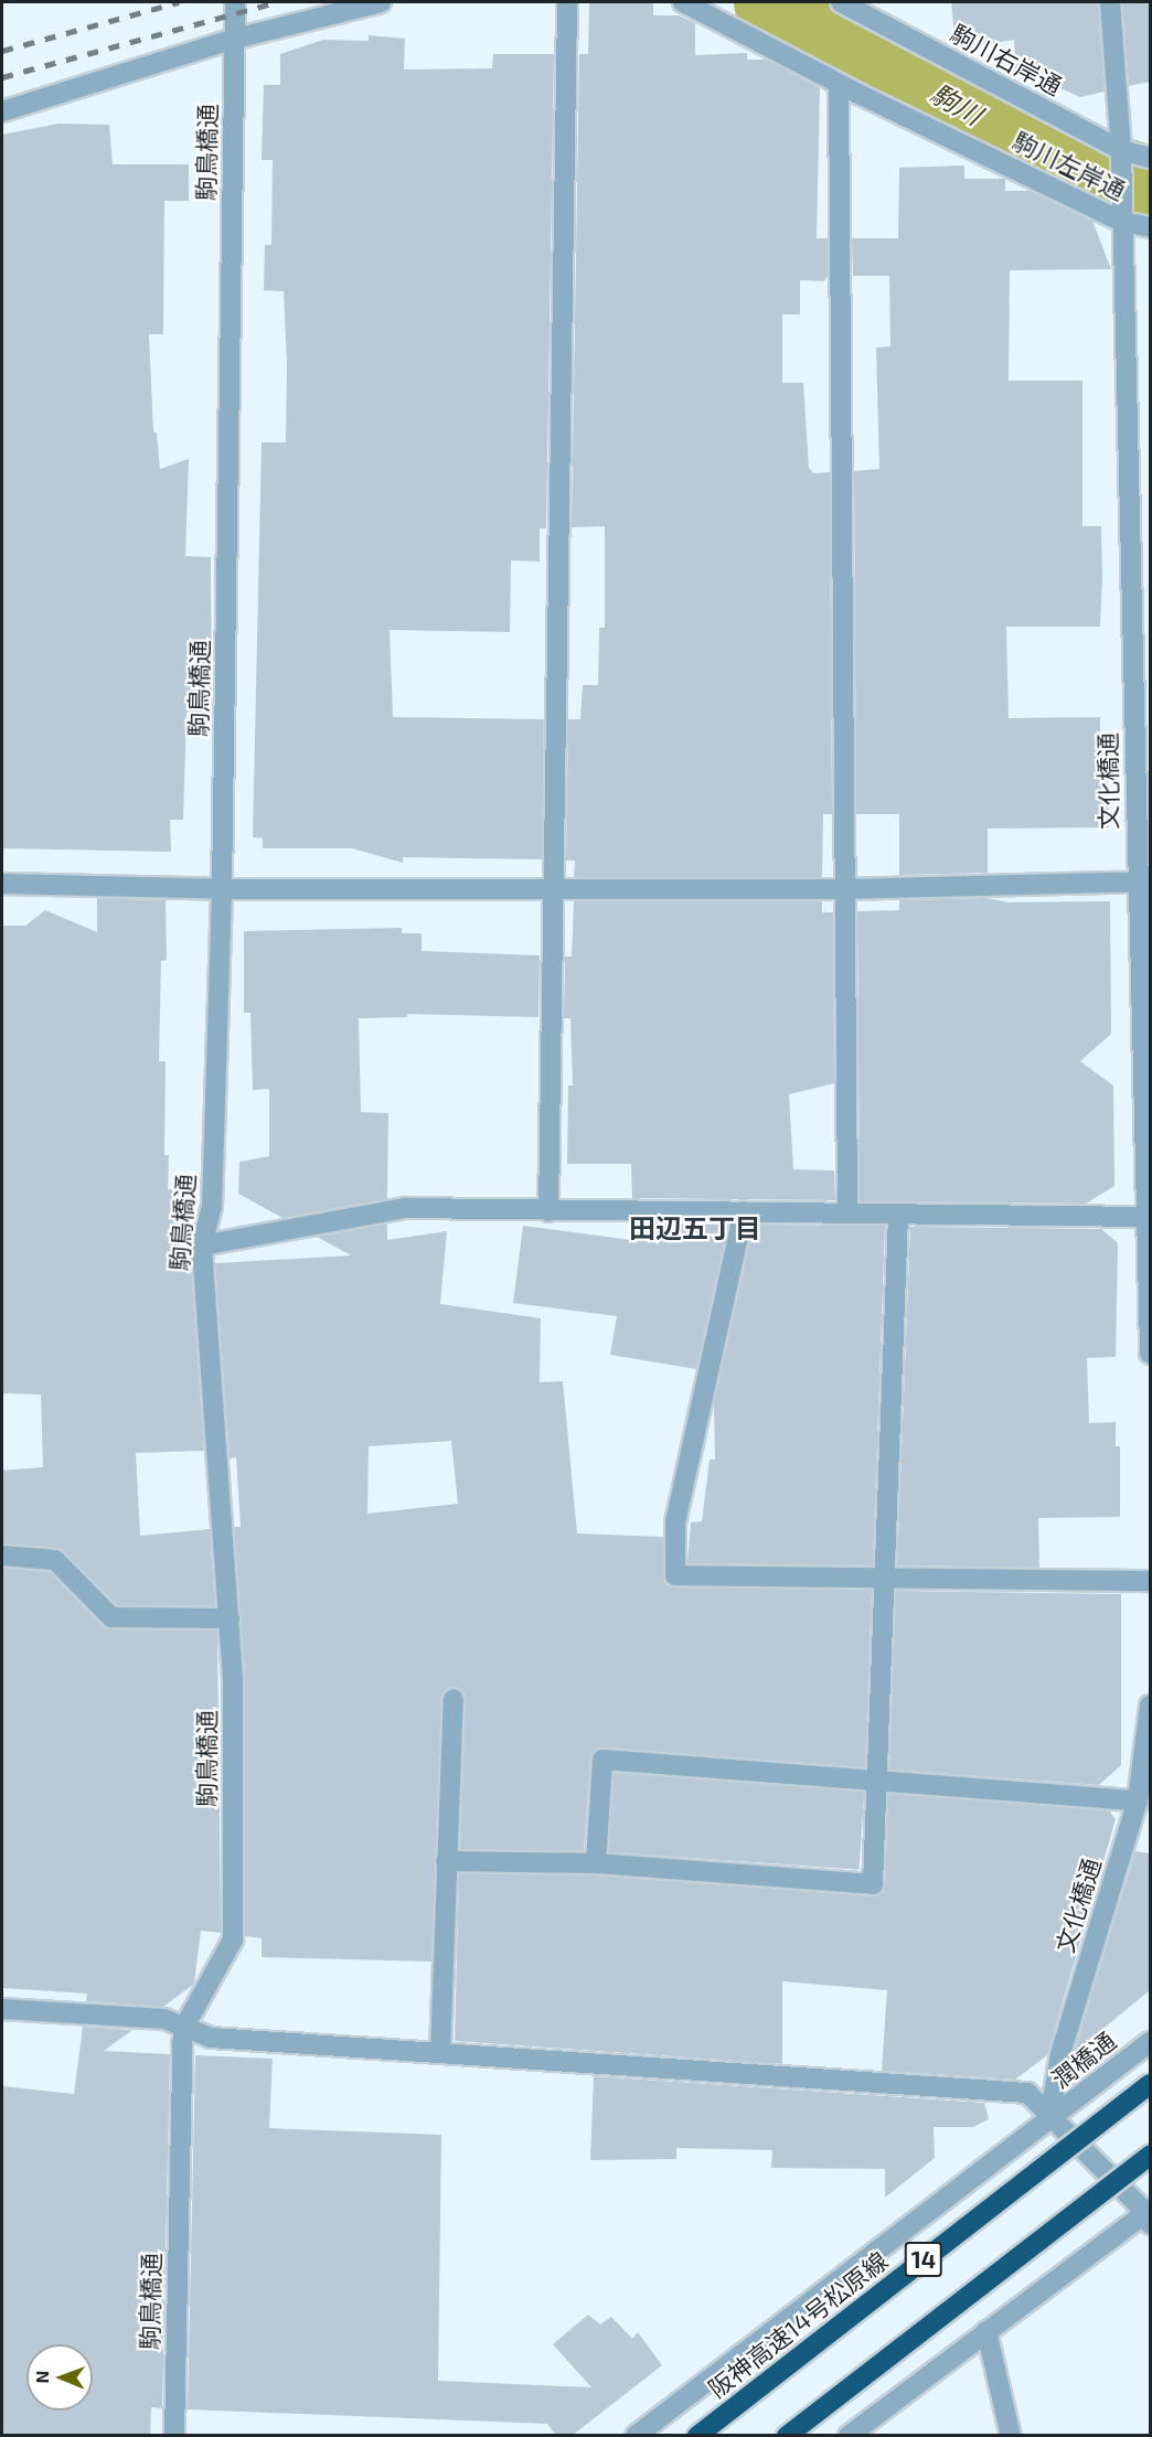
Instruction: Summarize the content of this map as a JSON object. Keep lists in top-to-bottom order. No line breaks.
{"streets":{"highway":["14","阪神高速14号松原線"],"street":["駒川右岸通","駒鳥橋通","駒川左岸通","文化橋通","潤橋通"]},"crossings":[["駒川右岸通","文化橋通"],["駒川左岸通","文化橋通"],["文化橋通","潤橋通"]],"districts":["田辺五丁目"],"water":["駒川"],"north":"left"}
